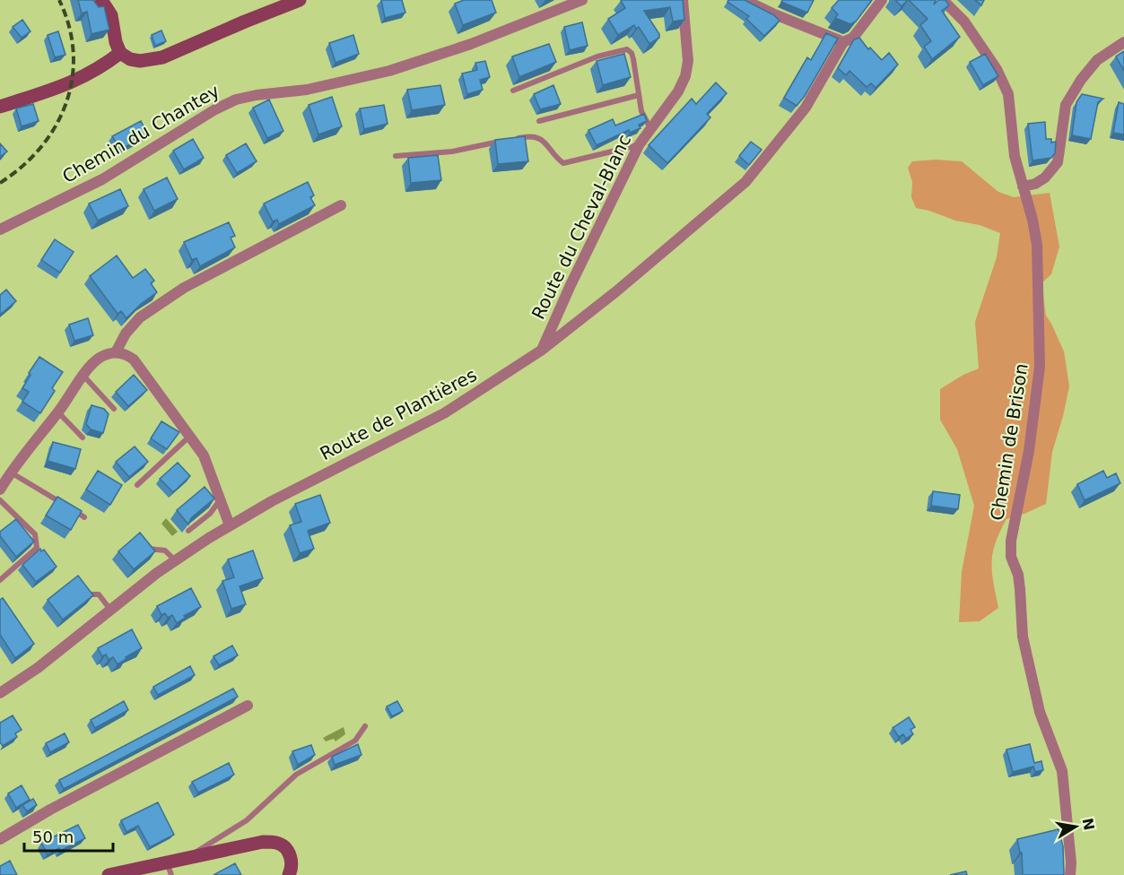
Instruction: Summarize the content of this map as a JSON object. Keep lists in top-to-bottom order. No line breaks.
{"streets":{"street":["Chemin du Chantey","Route du Cheval-Blanc","Route de Plantières","Chemin de Brison"]},"crossings":[["Route du Cheval-Blanc","Route de Plantières"]],"scale_bar":"50 m","north":"right"}
